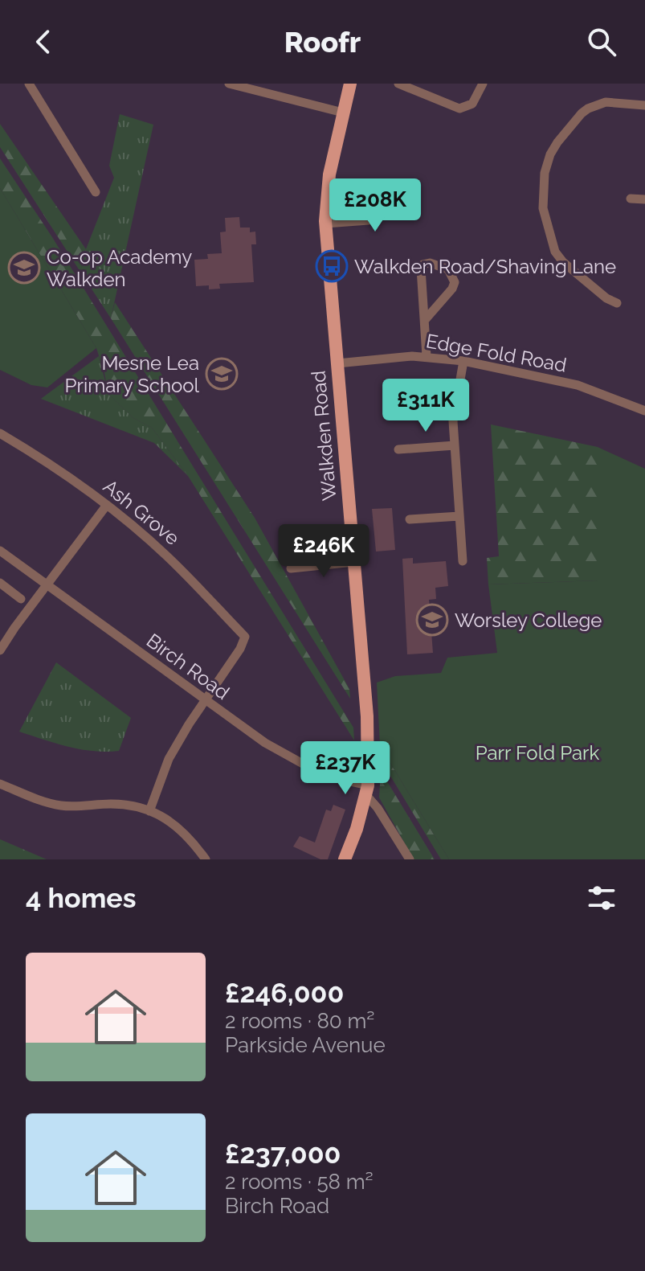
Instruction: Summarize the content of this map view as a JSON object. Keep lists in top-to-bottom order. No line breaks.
{"streets":{"main road":["Walkden Road"],"street":["Edge Fold Road","Ash Grove","Birch Road"]},"crossings":[["Edge Fold Road","Walkden Road"],["Walkden Road","Birch Road"],["Ash Grove","Birch Road"]],"parks":["Parr Fold Park"],"places":{"bus stop":["Walkden Road/Shaving Lane"],"school or university":["Co-op Academy Walkden","Mesne Lea Primary School","Worsley College"]},"page":{"header":"Roofr","price":["£208K","£311K","£246K","£237K"],"heading":"4 homes","list":[{"name":"£246,000","note":"2 rooms · 80 m² · Parkside Avenue"},{"name":"£237,000","note":"2 rooms · 58 m² · Birch Road"}]}}
